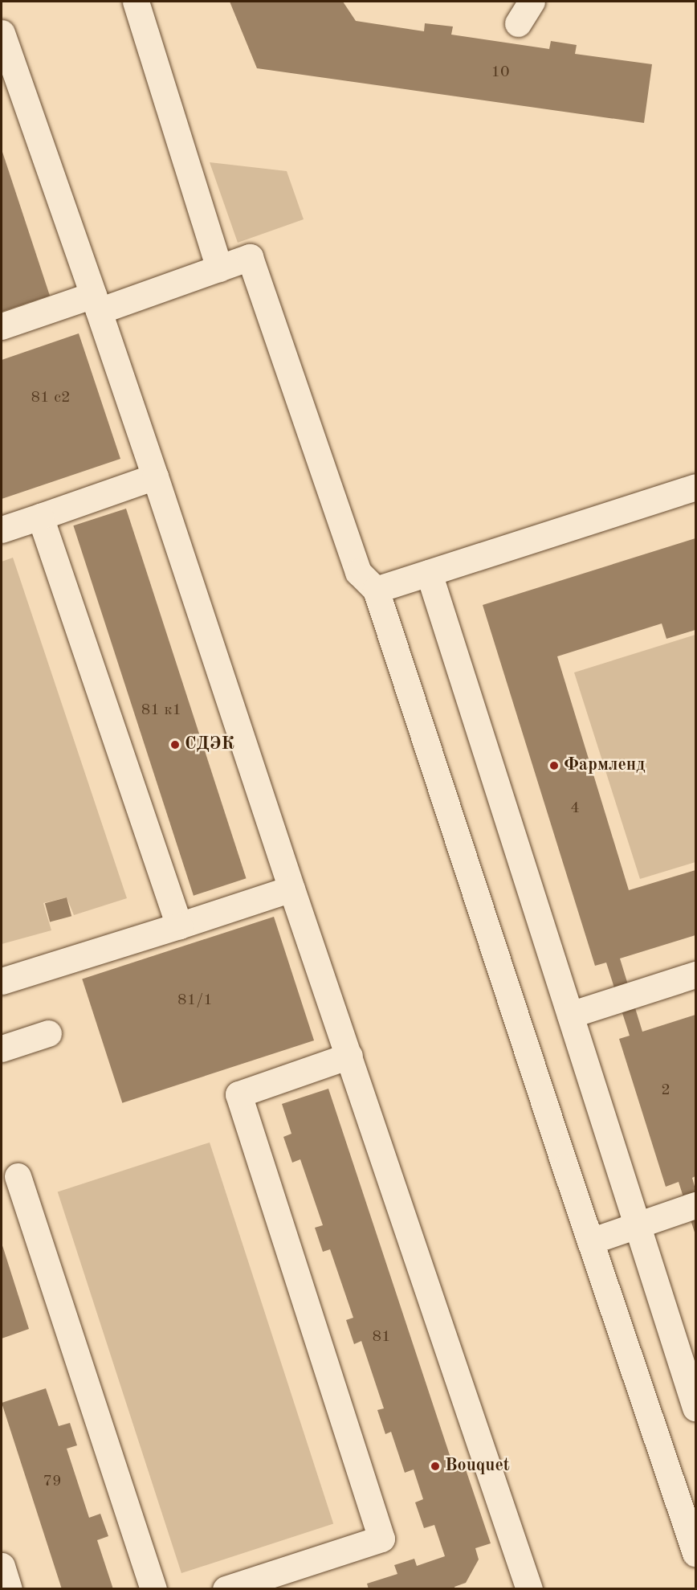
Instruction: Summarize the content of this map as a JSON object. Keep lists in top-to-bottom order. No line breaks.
{"places":["СДЭК","Фармленд","Bouquet"],"house_numbers":["10","81 с2","81 к1","4","81/1","2","81","79"]}
